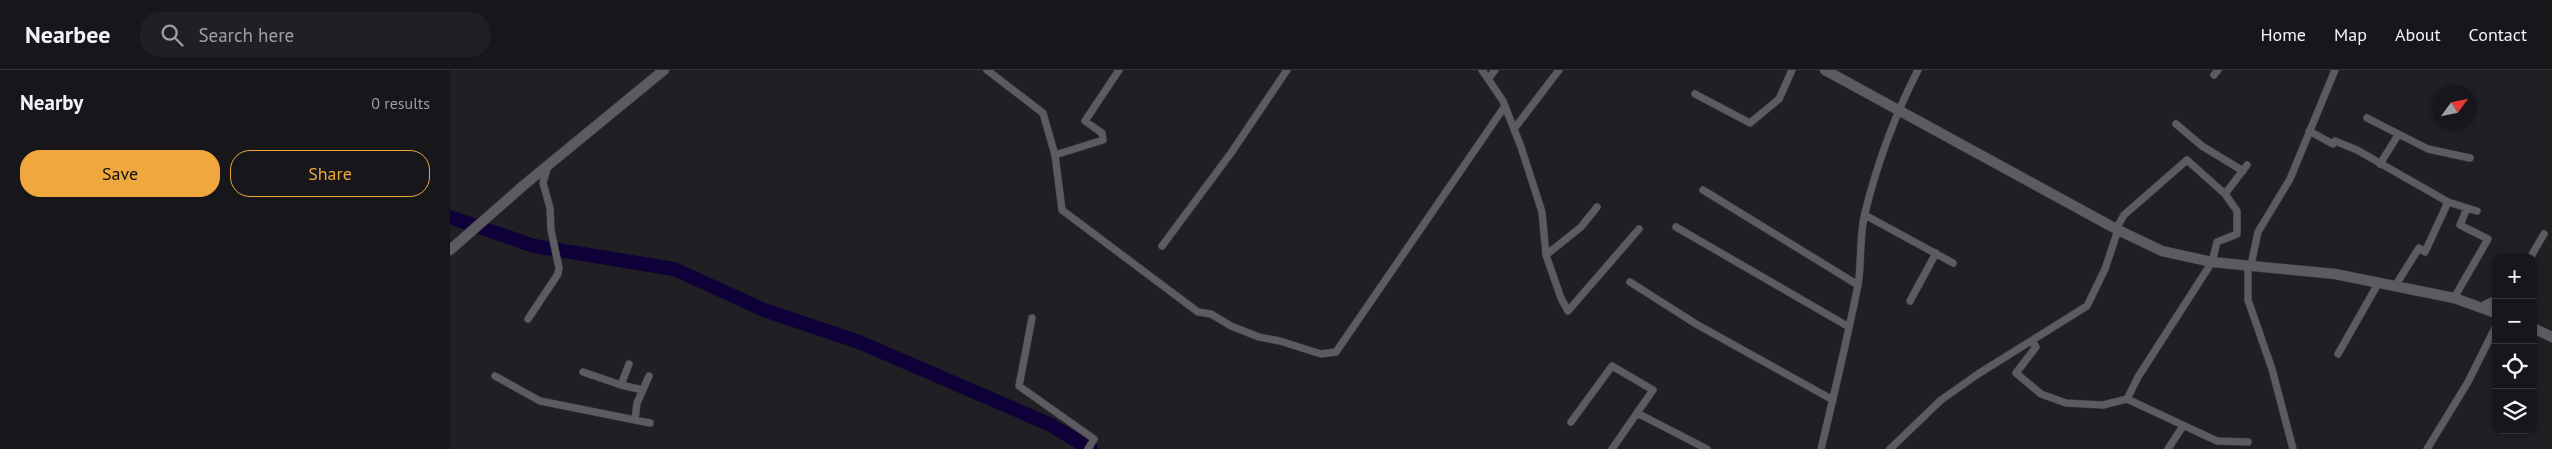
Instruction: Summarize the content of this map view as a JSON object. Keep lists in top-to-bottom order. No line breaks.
{"north":"top right","page":{"header":"Nearbee","search":"Search here","nav":["Home","Map","About","Contact"],"heading":["Nearby","0 results"],"buttons":["Save","Share"],"map_buttons":["+","−"]}}
